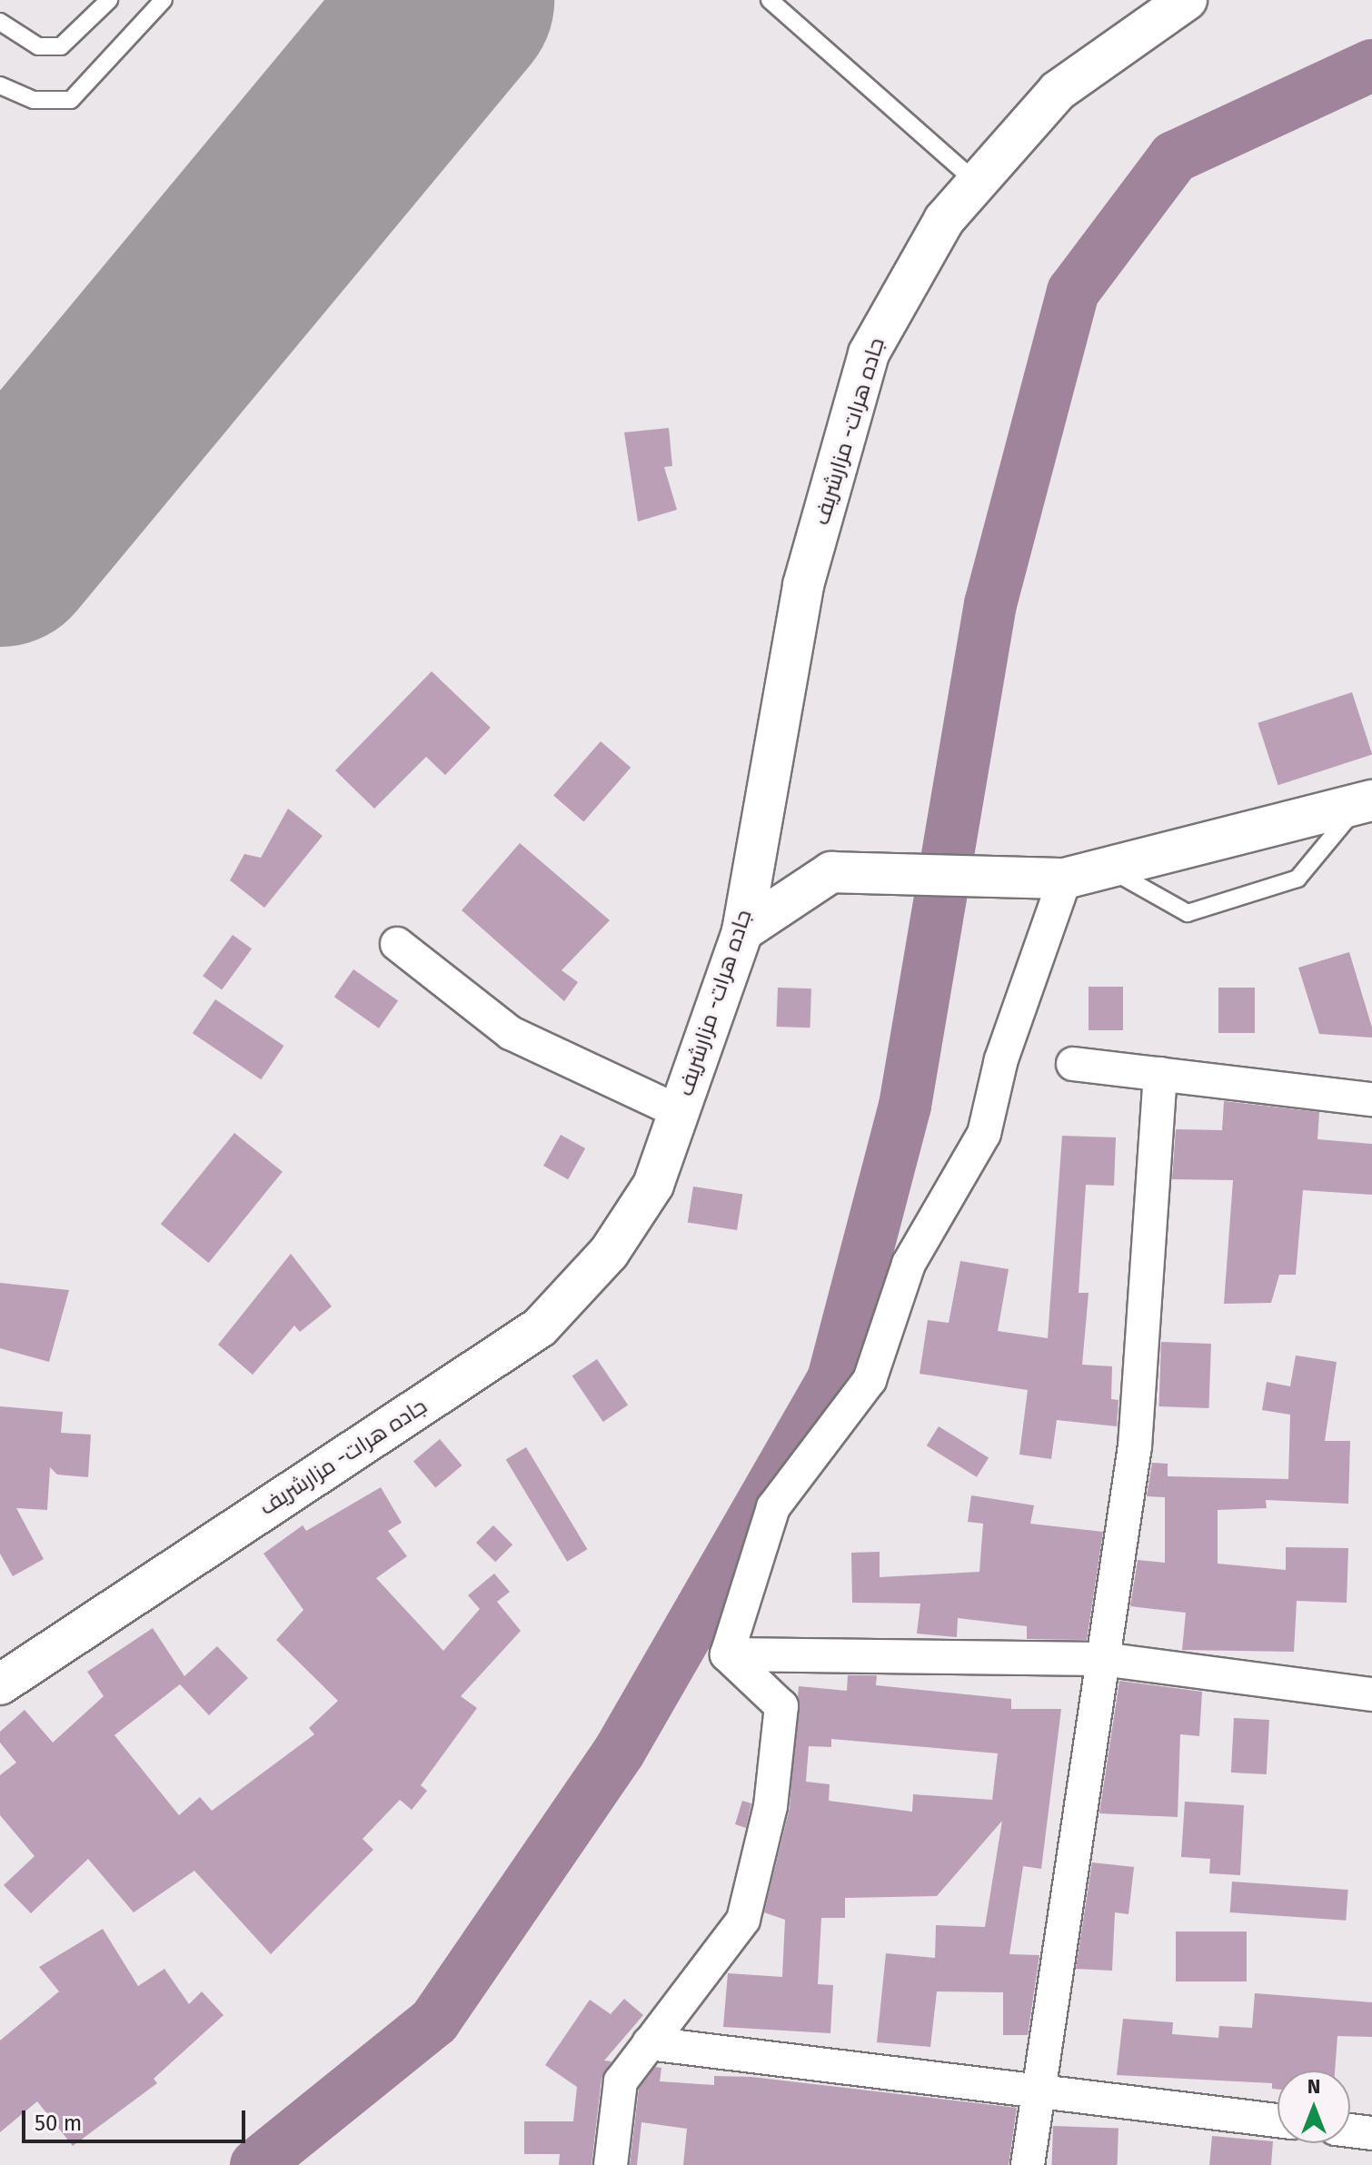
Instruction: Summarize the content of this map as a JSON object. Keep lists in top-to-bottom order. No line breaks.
{"streets":{"main road":["جاده هرات- مزارشریف"]},"scale_bar":"50 m","north":"top"}
